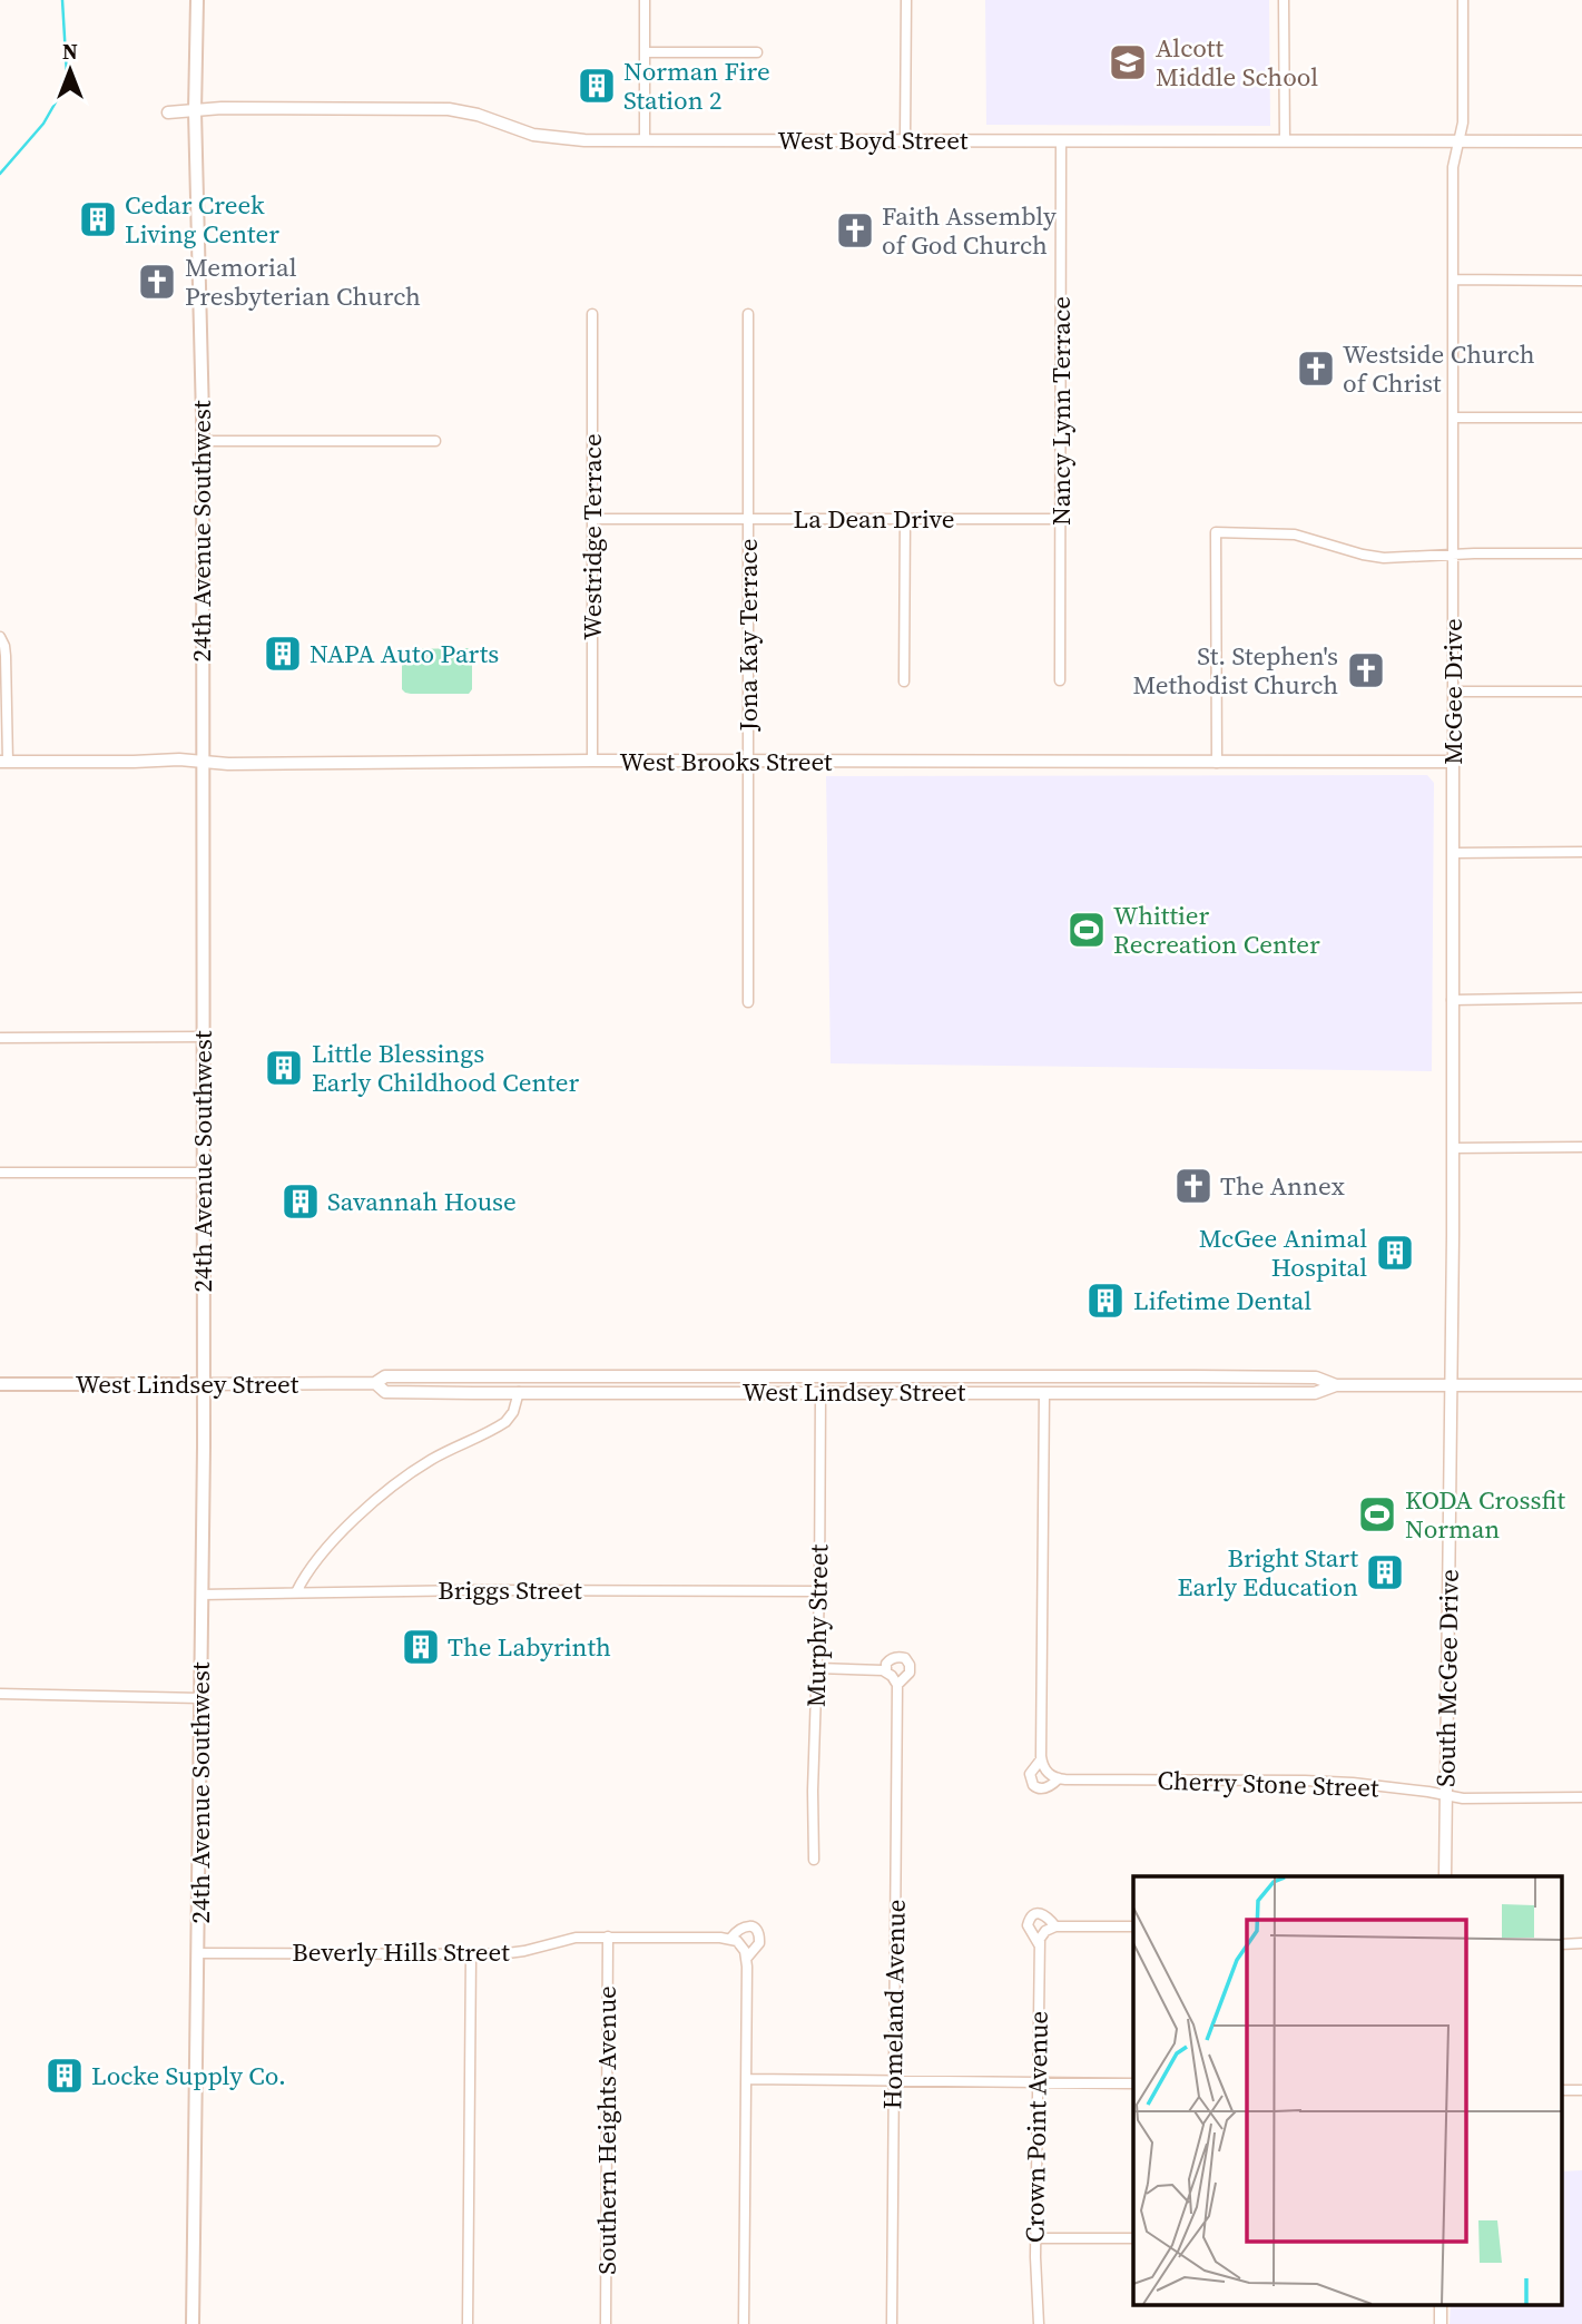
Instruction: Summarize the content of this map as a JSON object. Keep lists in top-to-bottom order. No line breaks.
{"streets":{"main road":["24th Avenue Southwest","West Lindsey Street"],"street":["West Boyd Street","Nancy Lynn Terrace","La Dean Drive","Westridge Terrace","Jona Kay Terrace","McGee Drive","West Brooks Street","Briggs Street","Murphy Street","South McGee Drive","Cherry Stone Street","Beverly Hills Street","Homeland Avenue","Crown Point Avenue","Southern Heights Avenue"]},"crossings":[["West Boyd Street","Nancy Lynn Terrace"],["West Boyd Street","24th Avenue Southwest"],["West Boyd Street","McGee Drive"],["Nancy Lynn Terrace","La Dean Drive"],["La Dean Drive","Westridge Terrace"],["La Dean Drive","Jona Kay Terrace"],["24th Avenue Southwest","West Brooks Street"],["24th Avenue Southwest","West Lindsey Street"],["24th Avenue Southwest","Briggs Street"],["24th Avenue Southwest","Beverly Hills Street"],["Westridge Terrace","West Brooks Street"],["Jona Kay Terrace","West Brooks Street"],["McGee Drive","West Brooks Street"],["McGee Drive","West Lindsey Street"],["McGee Drive","South McGee Drive"],["West Lindsey Street","Murphy Street"],["West Lindsey Street","South McGee Drive"],["Briggs Street","Murphy Street"],["Murphy Street","Homeland Avenue"],["South McGee Drive","Cherry Stone Street"],["Beverly Hills Street","Southern Heights Avenue"]],"places":{"school or university":["Alcott Middle School"],"building":["Norman Fire Station 2","Cedar Creek Living Center","NAPA Auto Parts","Little Blessings Early Childhood Center","Savannah House","McGee Animal Hospital","Lifetime Dental","Bright Start Early Education","The Labyrinth","Locke Supply Co."],"church":["Faith Assembly of God Church","Memorial Presbyterian Church","Westside Church of Christ","St. Stephen's Methodist Church","The Annex"],"sports":["Whittier Recreation Center","KODA Crossfit Norman"]},"north":"top"}
